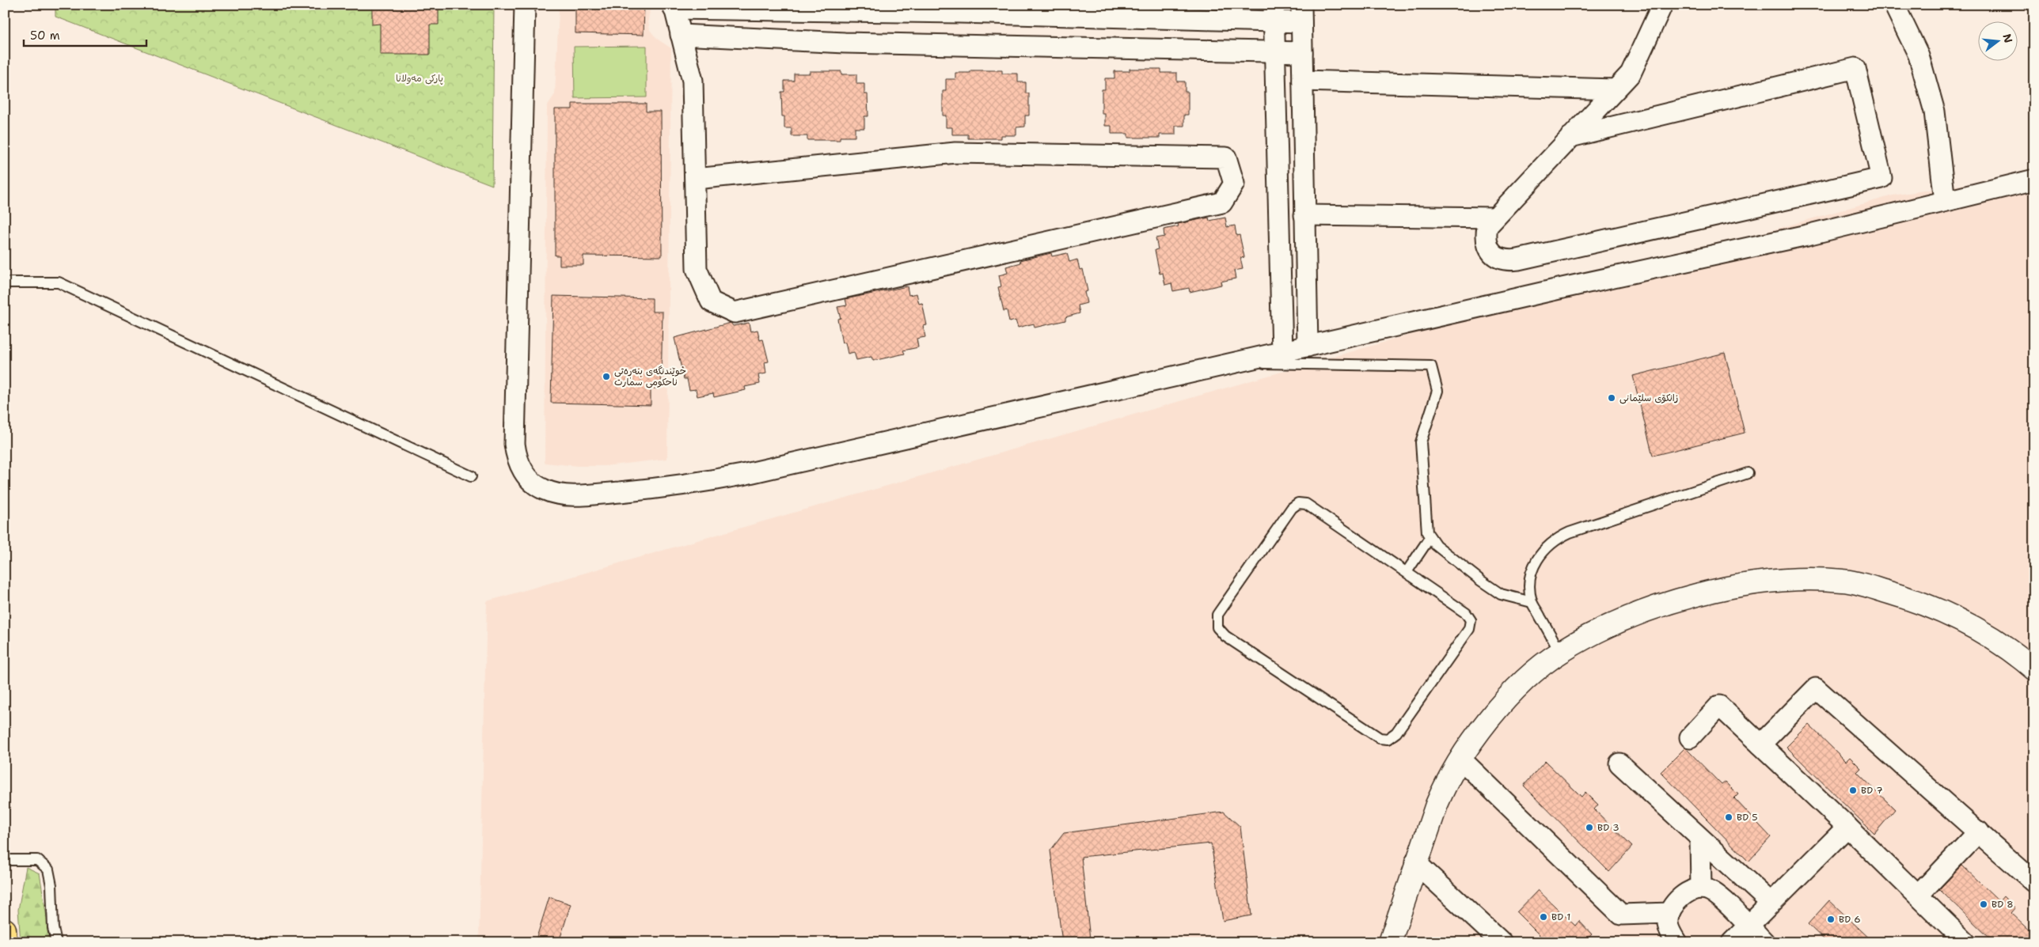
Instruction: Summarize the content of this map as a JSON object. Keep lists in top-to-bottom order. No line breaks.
{"parks":["پارکی مەولانا"],"places":["خوێندنگەی بنەڕەتی ناحکومی سمارت","زانکۆی سلێمانی","BD 7","BD 5","BD 3","BD 8","BD 1","BD 6"],"scale_bar":"50 m","north":"right"}
